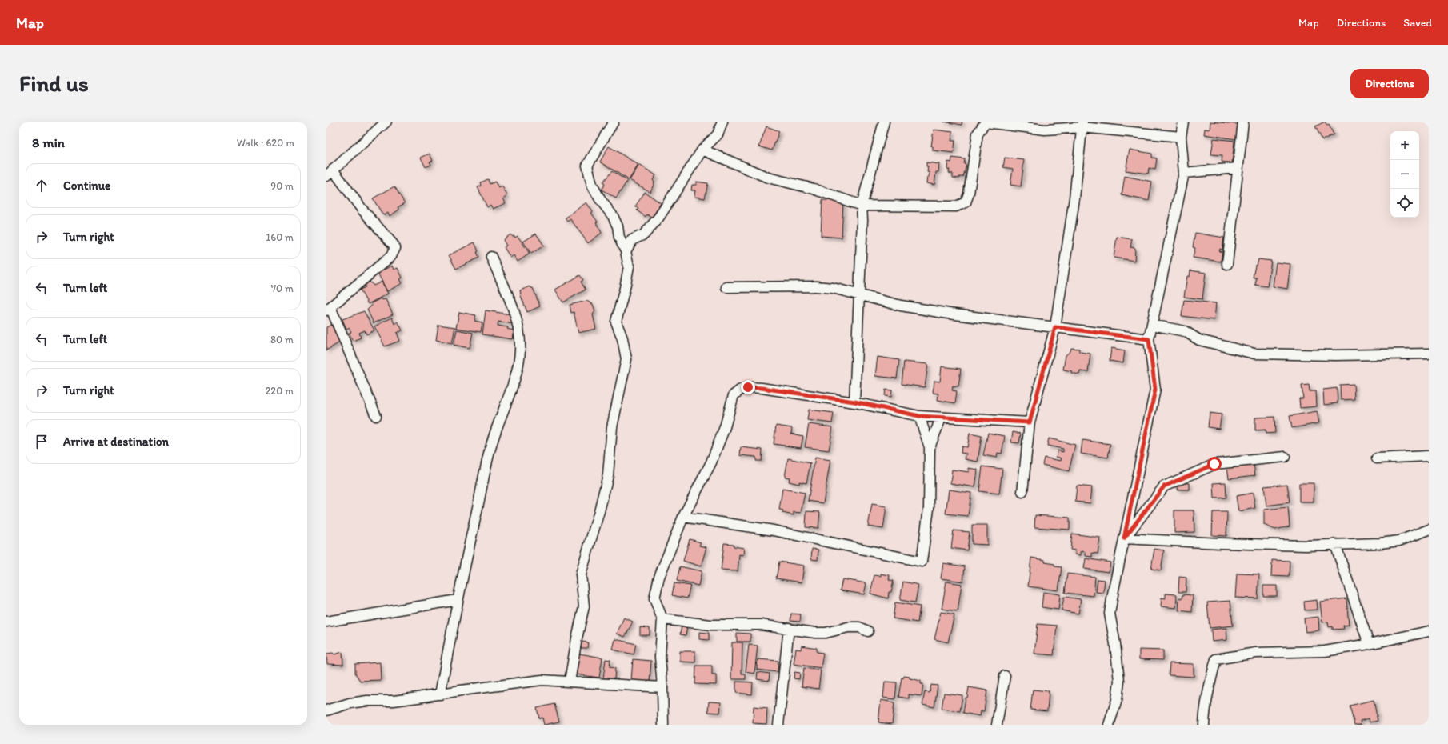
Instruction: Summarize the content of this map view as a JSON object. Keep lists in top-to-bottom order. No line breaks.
{"page":{"header":"Map","nav":["Map","Directions","Saved"],"buttons":"Directions","title":"Find us","heading":["8 min","Walk · 620 m"],"map_buttons":["+","−"],"list":[["Continue","90 m"],["Turn right","160 m"],["Turn left","70 m"],["Turn left","80 m"],["Turn right","220 m"],"Arrive at destination"]}}
